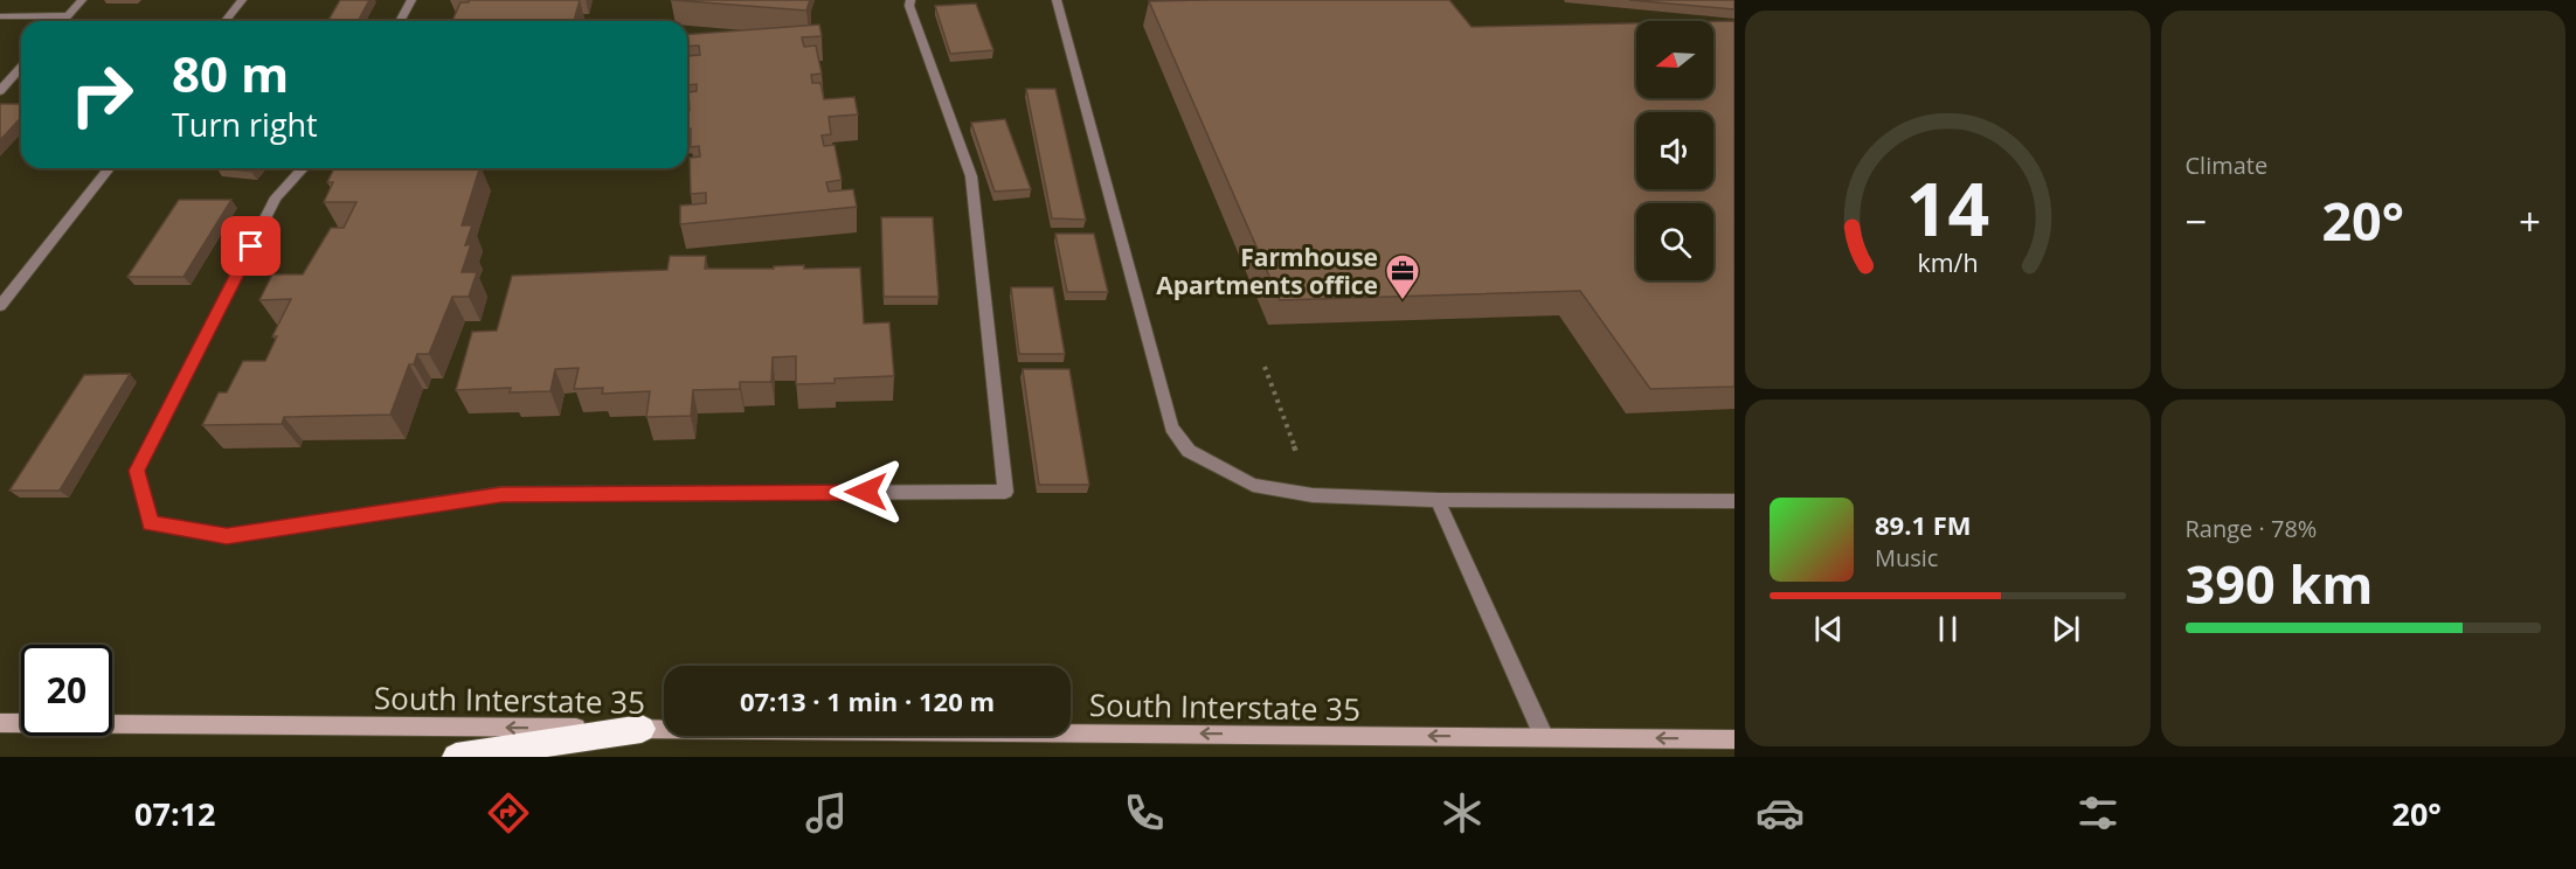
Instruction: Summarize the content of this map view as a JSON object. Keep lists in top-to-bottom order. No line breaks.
{"streets":{"main road":["South Interstate 35"]},"one_way":["South Interstate 35"],"places":{"office":["Farmhouse Apartments office"]},"north":"left","page":{"tile":["Climate",["Range · 78%","390 km"]],"turn":["80 m","Turn right"],"heat":["−","20°","+"],"song":["89.1 FM","Music"],"limit":"20","trip":"07:13 · 1 min · 120 m","tabs":["07:12","20°"],"gauge":["14","km/h"]}}
